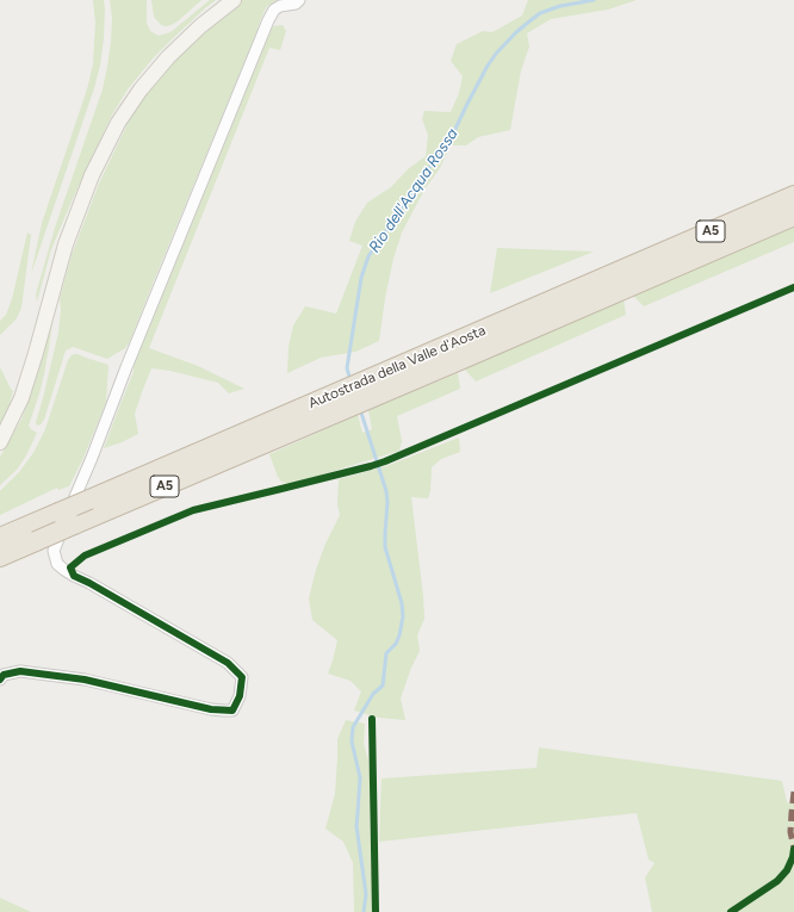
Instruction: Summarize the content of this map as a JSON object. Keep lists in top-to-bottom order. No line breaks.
{"streets":{"highway":["A5","Autostrada della Valle d'Aosta"]},"water":["Rio dell'Acqua Rossa"]}
